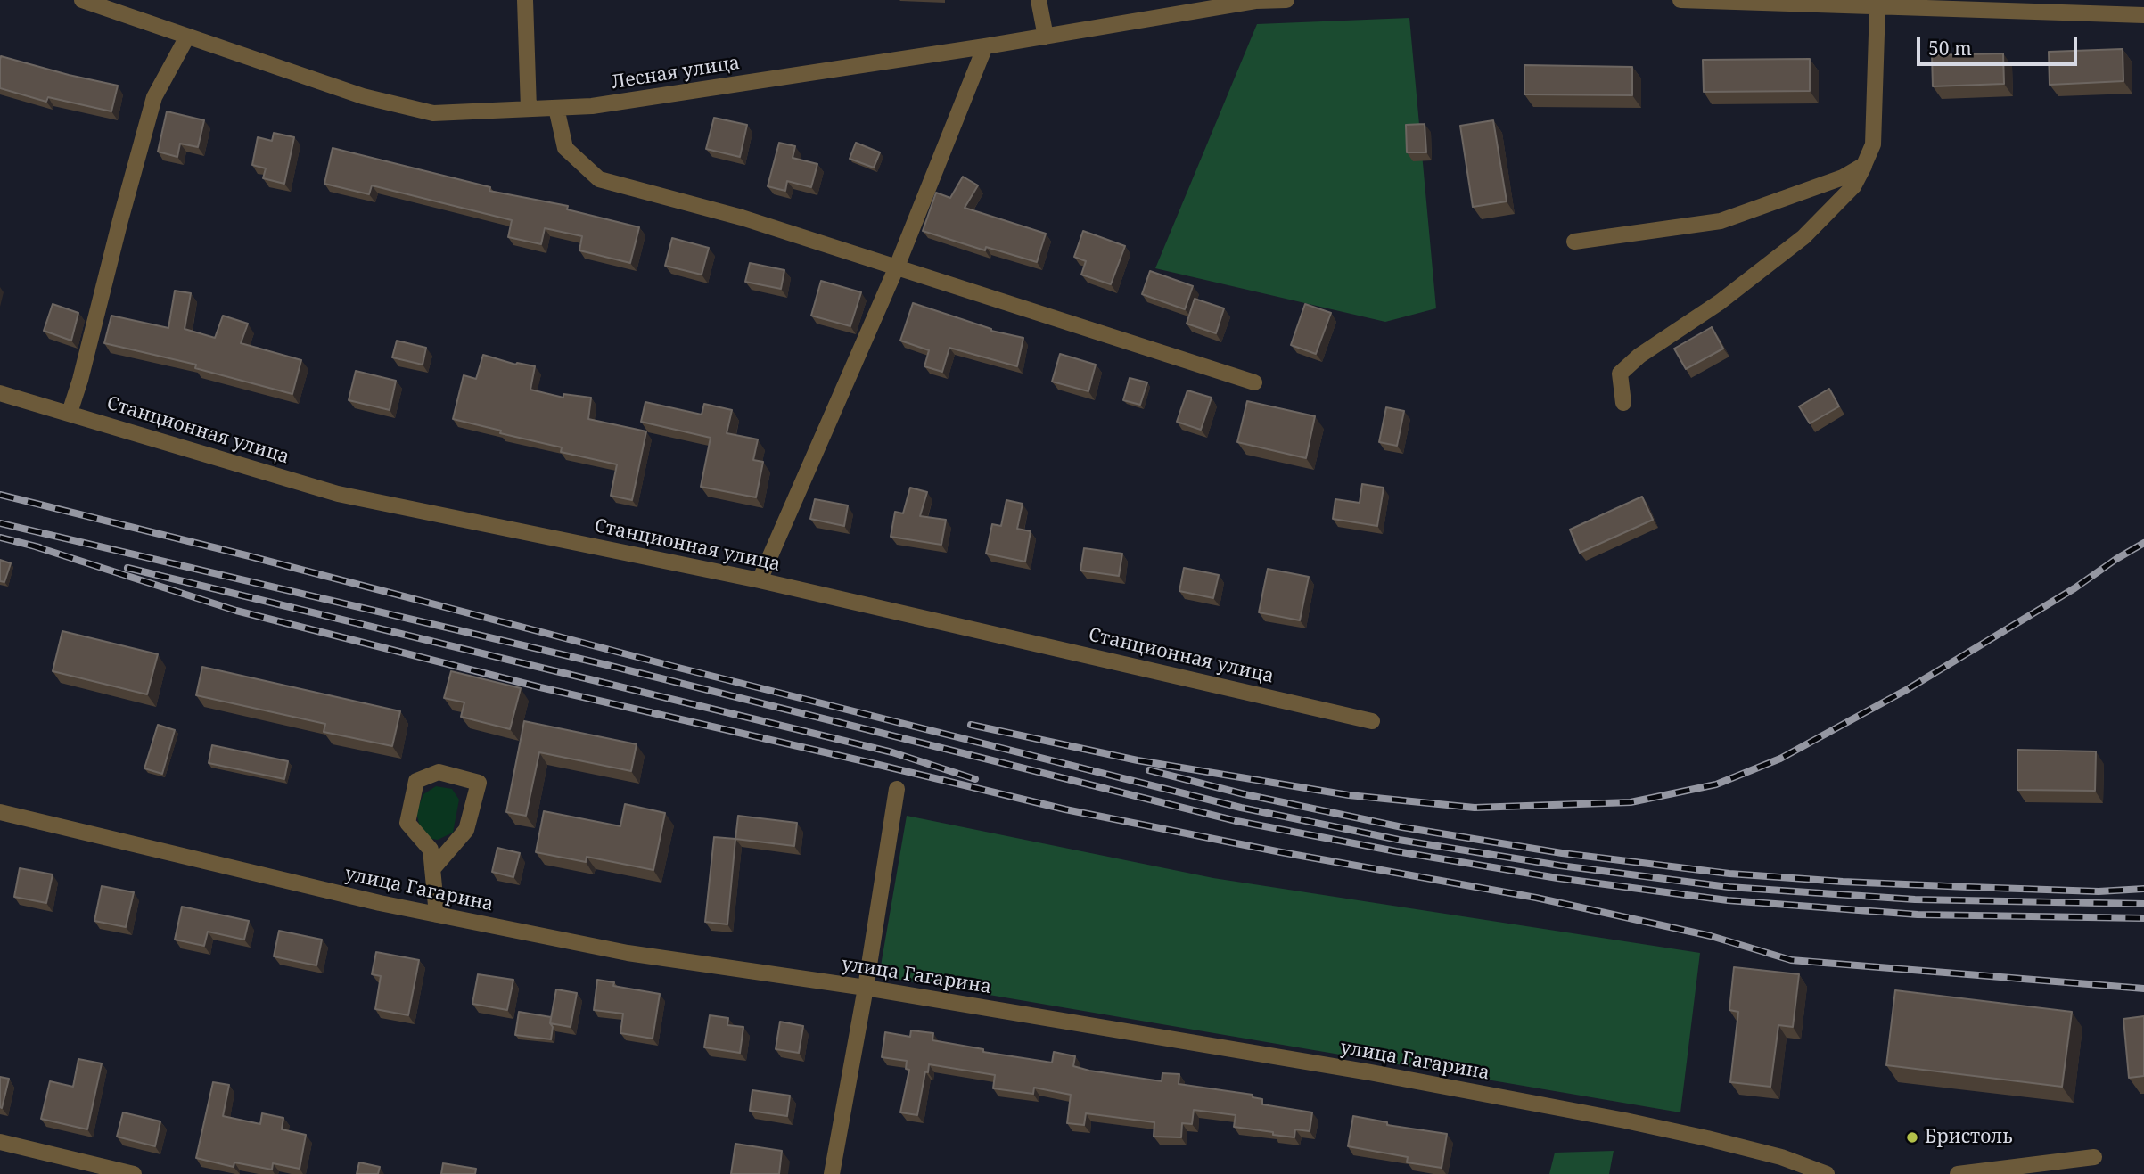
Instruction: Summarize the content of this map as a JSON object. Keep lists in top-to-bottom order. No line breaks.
{"streets":{"street":["Лесная улица","Станционная улица","улица Гагарина"]},"places":["Бристоль"],"scale_bar":"50 m"}
